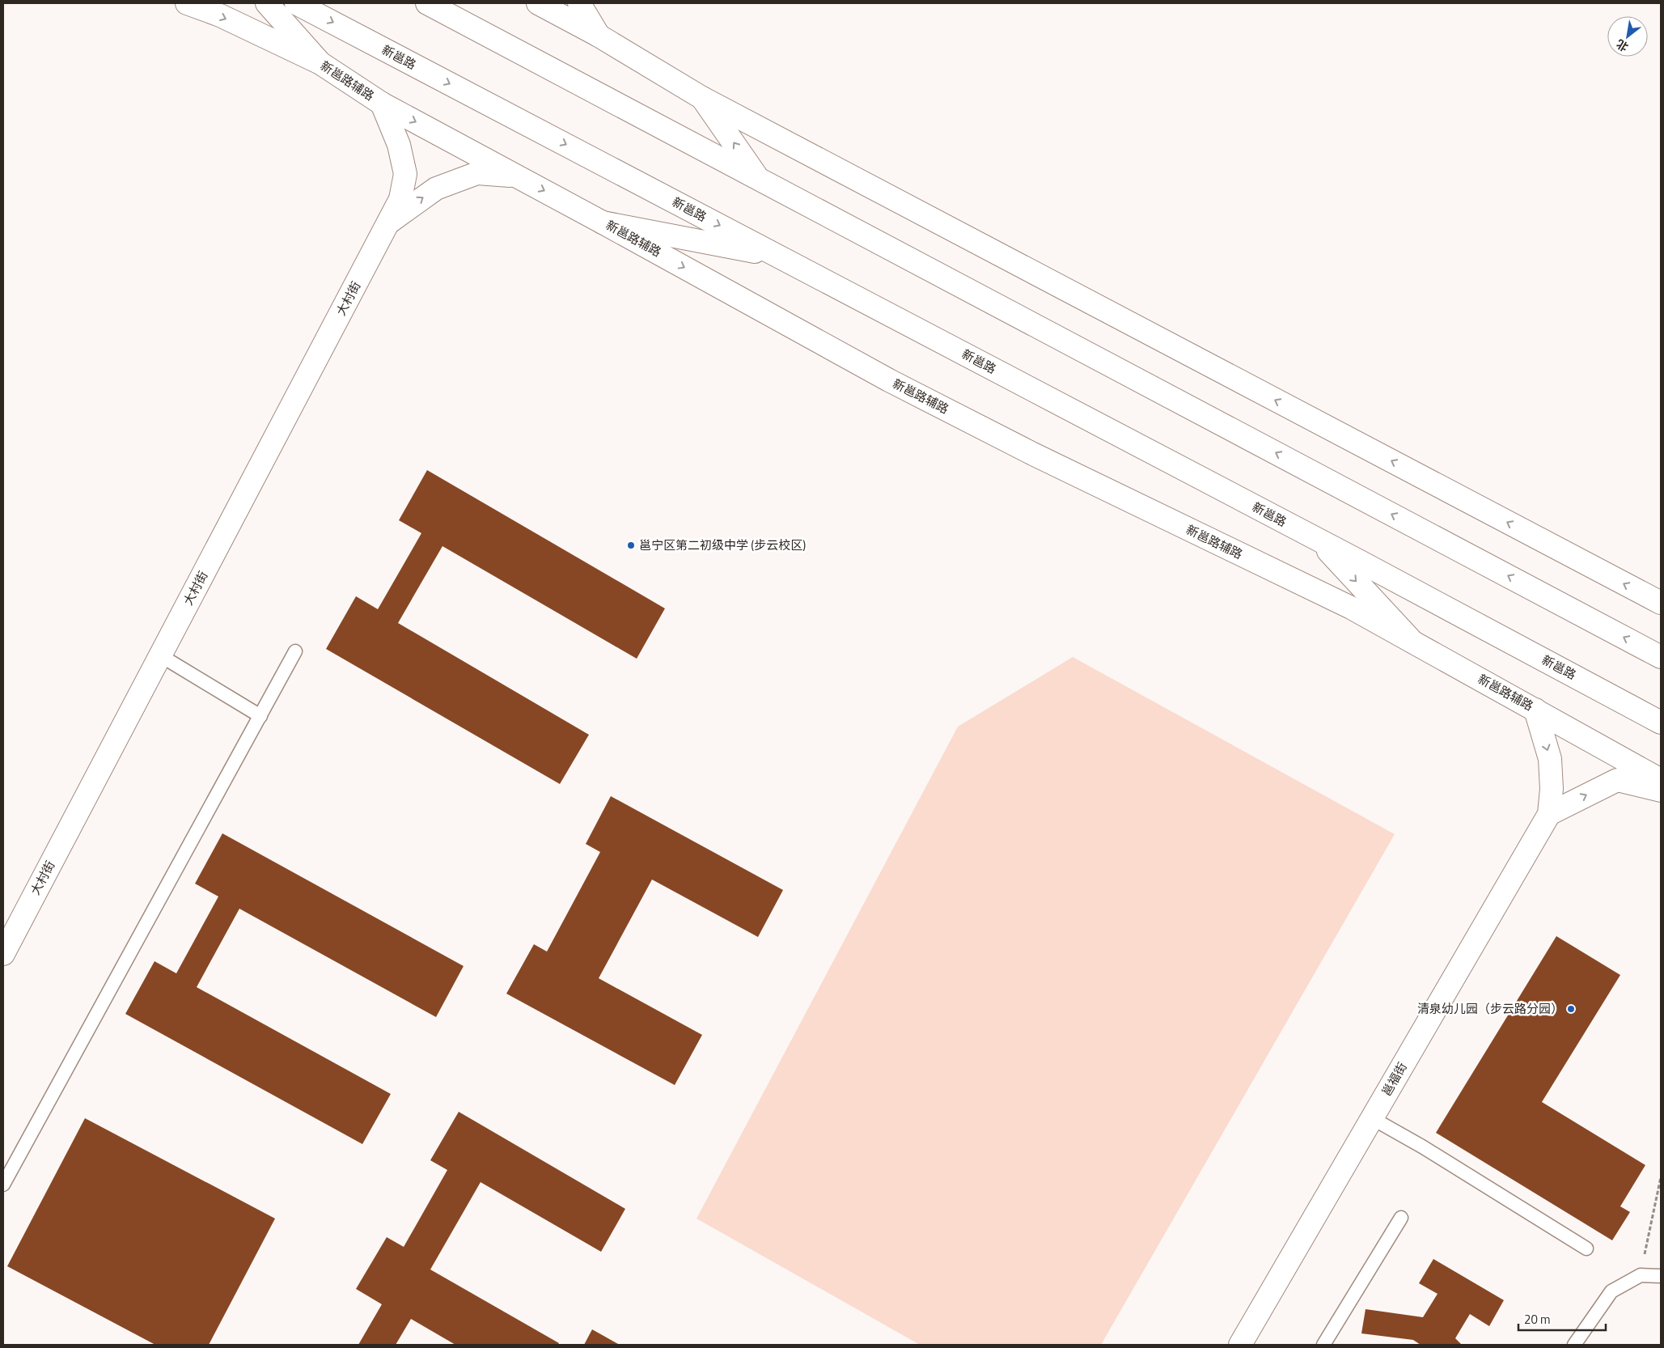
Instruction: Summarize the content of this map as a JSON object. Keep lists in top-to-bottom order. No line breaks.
{"streets":{"street":["新邕路","新邕路辅路","大村街","邕福街"]},"crossings":[["新邕路辅路","大村街"]],"places":["邕宁区第二初级中学 (步云校区)","清泉幼儿园（步云路分园）"],"scale_bar":"20 m","north":"bottom left"}
